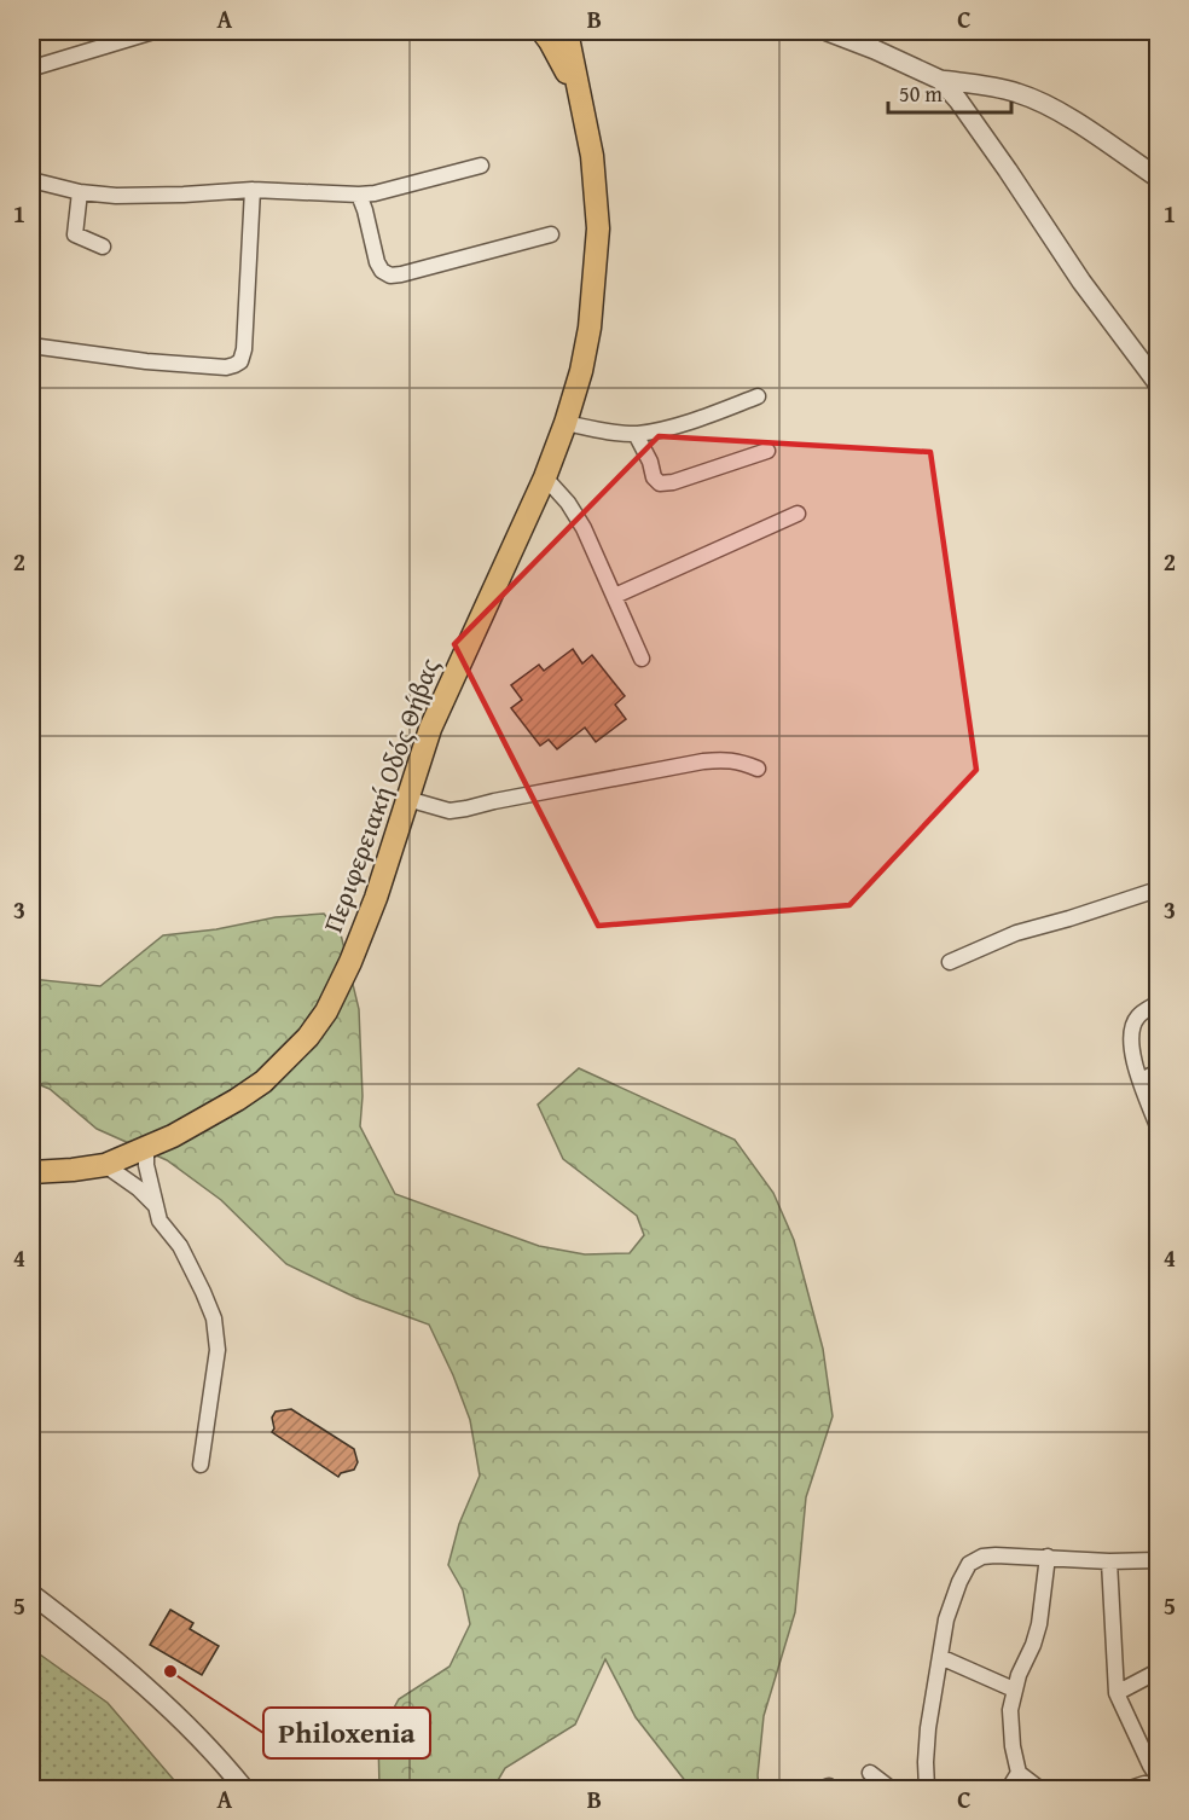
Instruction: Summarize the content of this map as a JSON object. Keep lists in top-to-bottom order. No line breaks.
{"streets":{"main road":["Περιφερειακή Οδός Θήβας"]},"places":["Philoxenia"],"scale_bar":"50 m","grid":{"columns":["A","B","C"],"rows":["1","2","3","4","5"]}}
